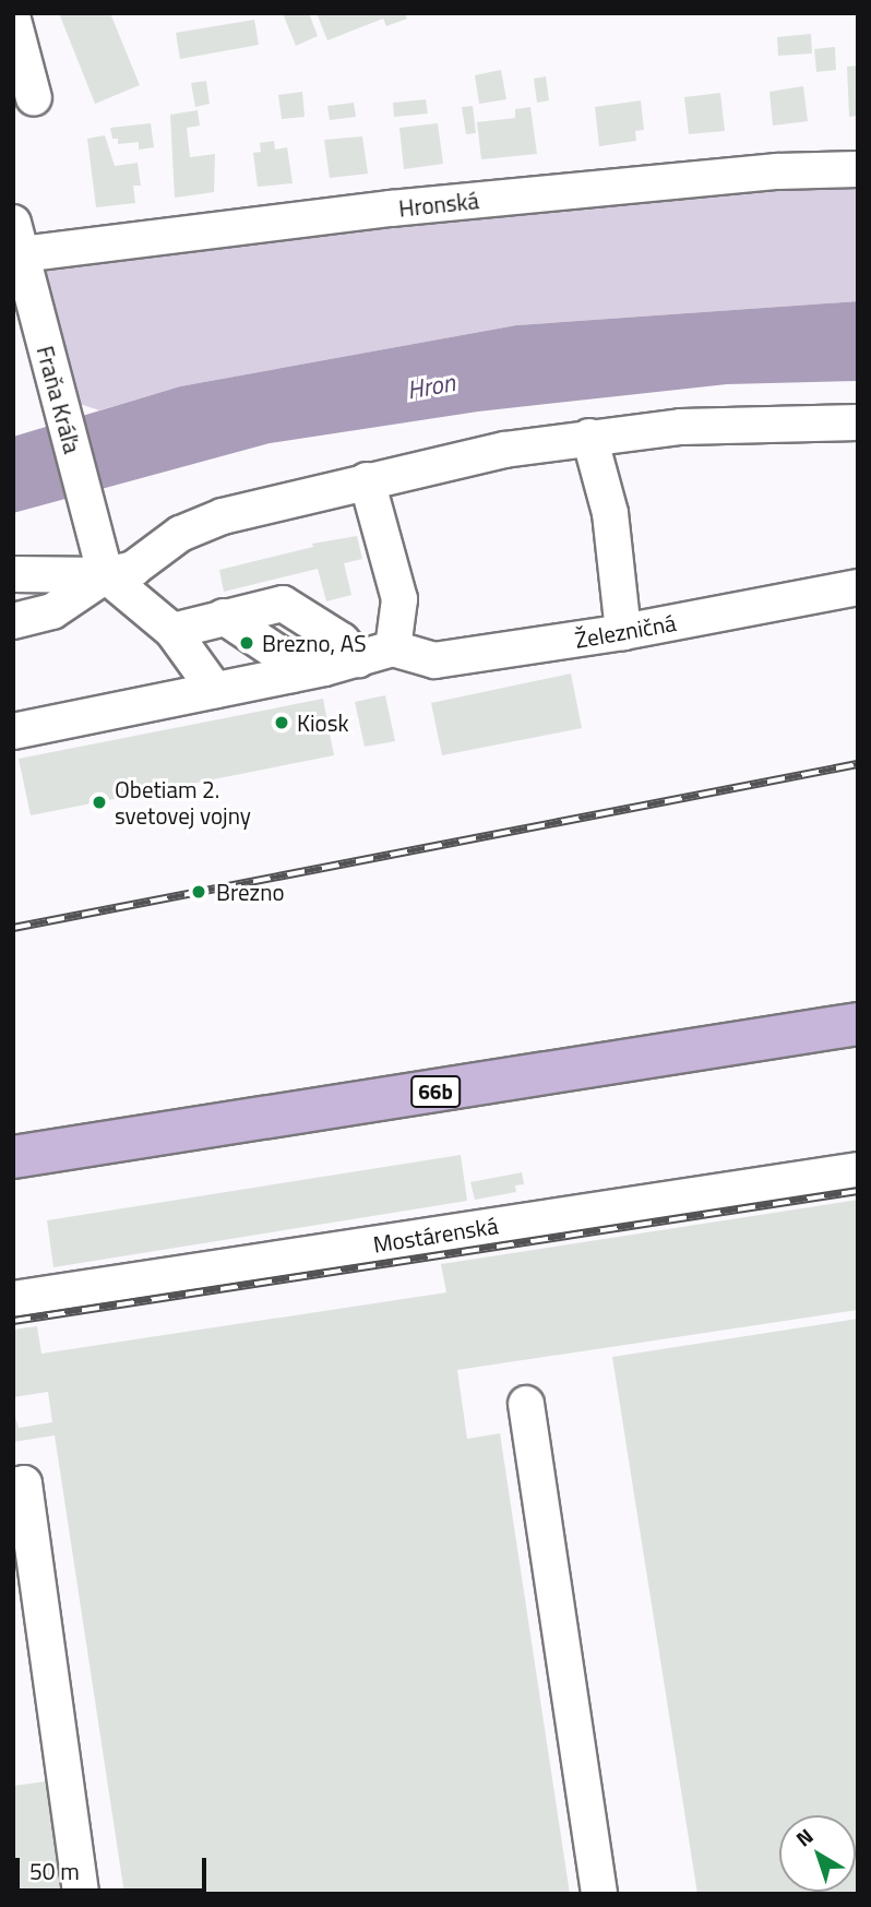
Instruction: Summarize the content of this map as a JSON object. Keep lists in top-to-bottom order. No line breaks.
{"streets":{"main road":["66b"],"street":["Hronská","Fraňa Kráľa","Železničná","Mostárenská"]},"crossings":[["Hronská","Fraňa Kráľa"]],"water":["Hron"],"places":["Brezno, AS","Kiosk","Obetiam 2. svetovej vojny","Brezno"],"scale_bar":"50 m","north":"top left"}
